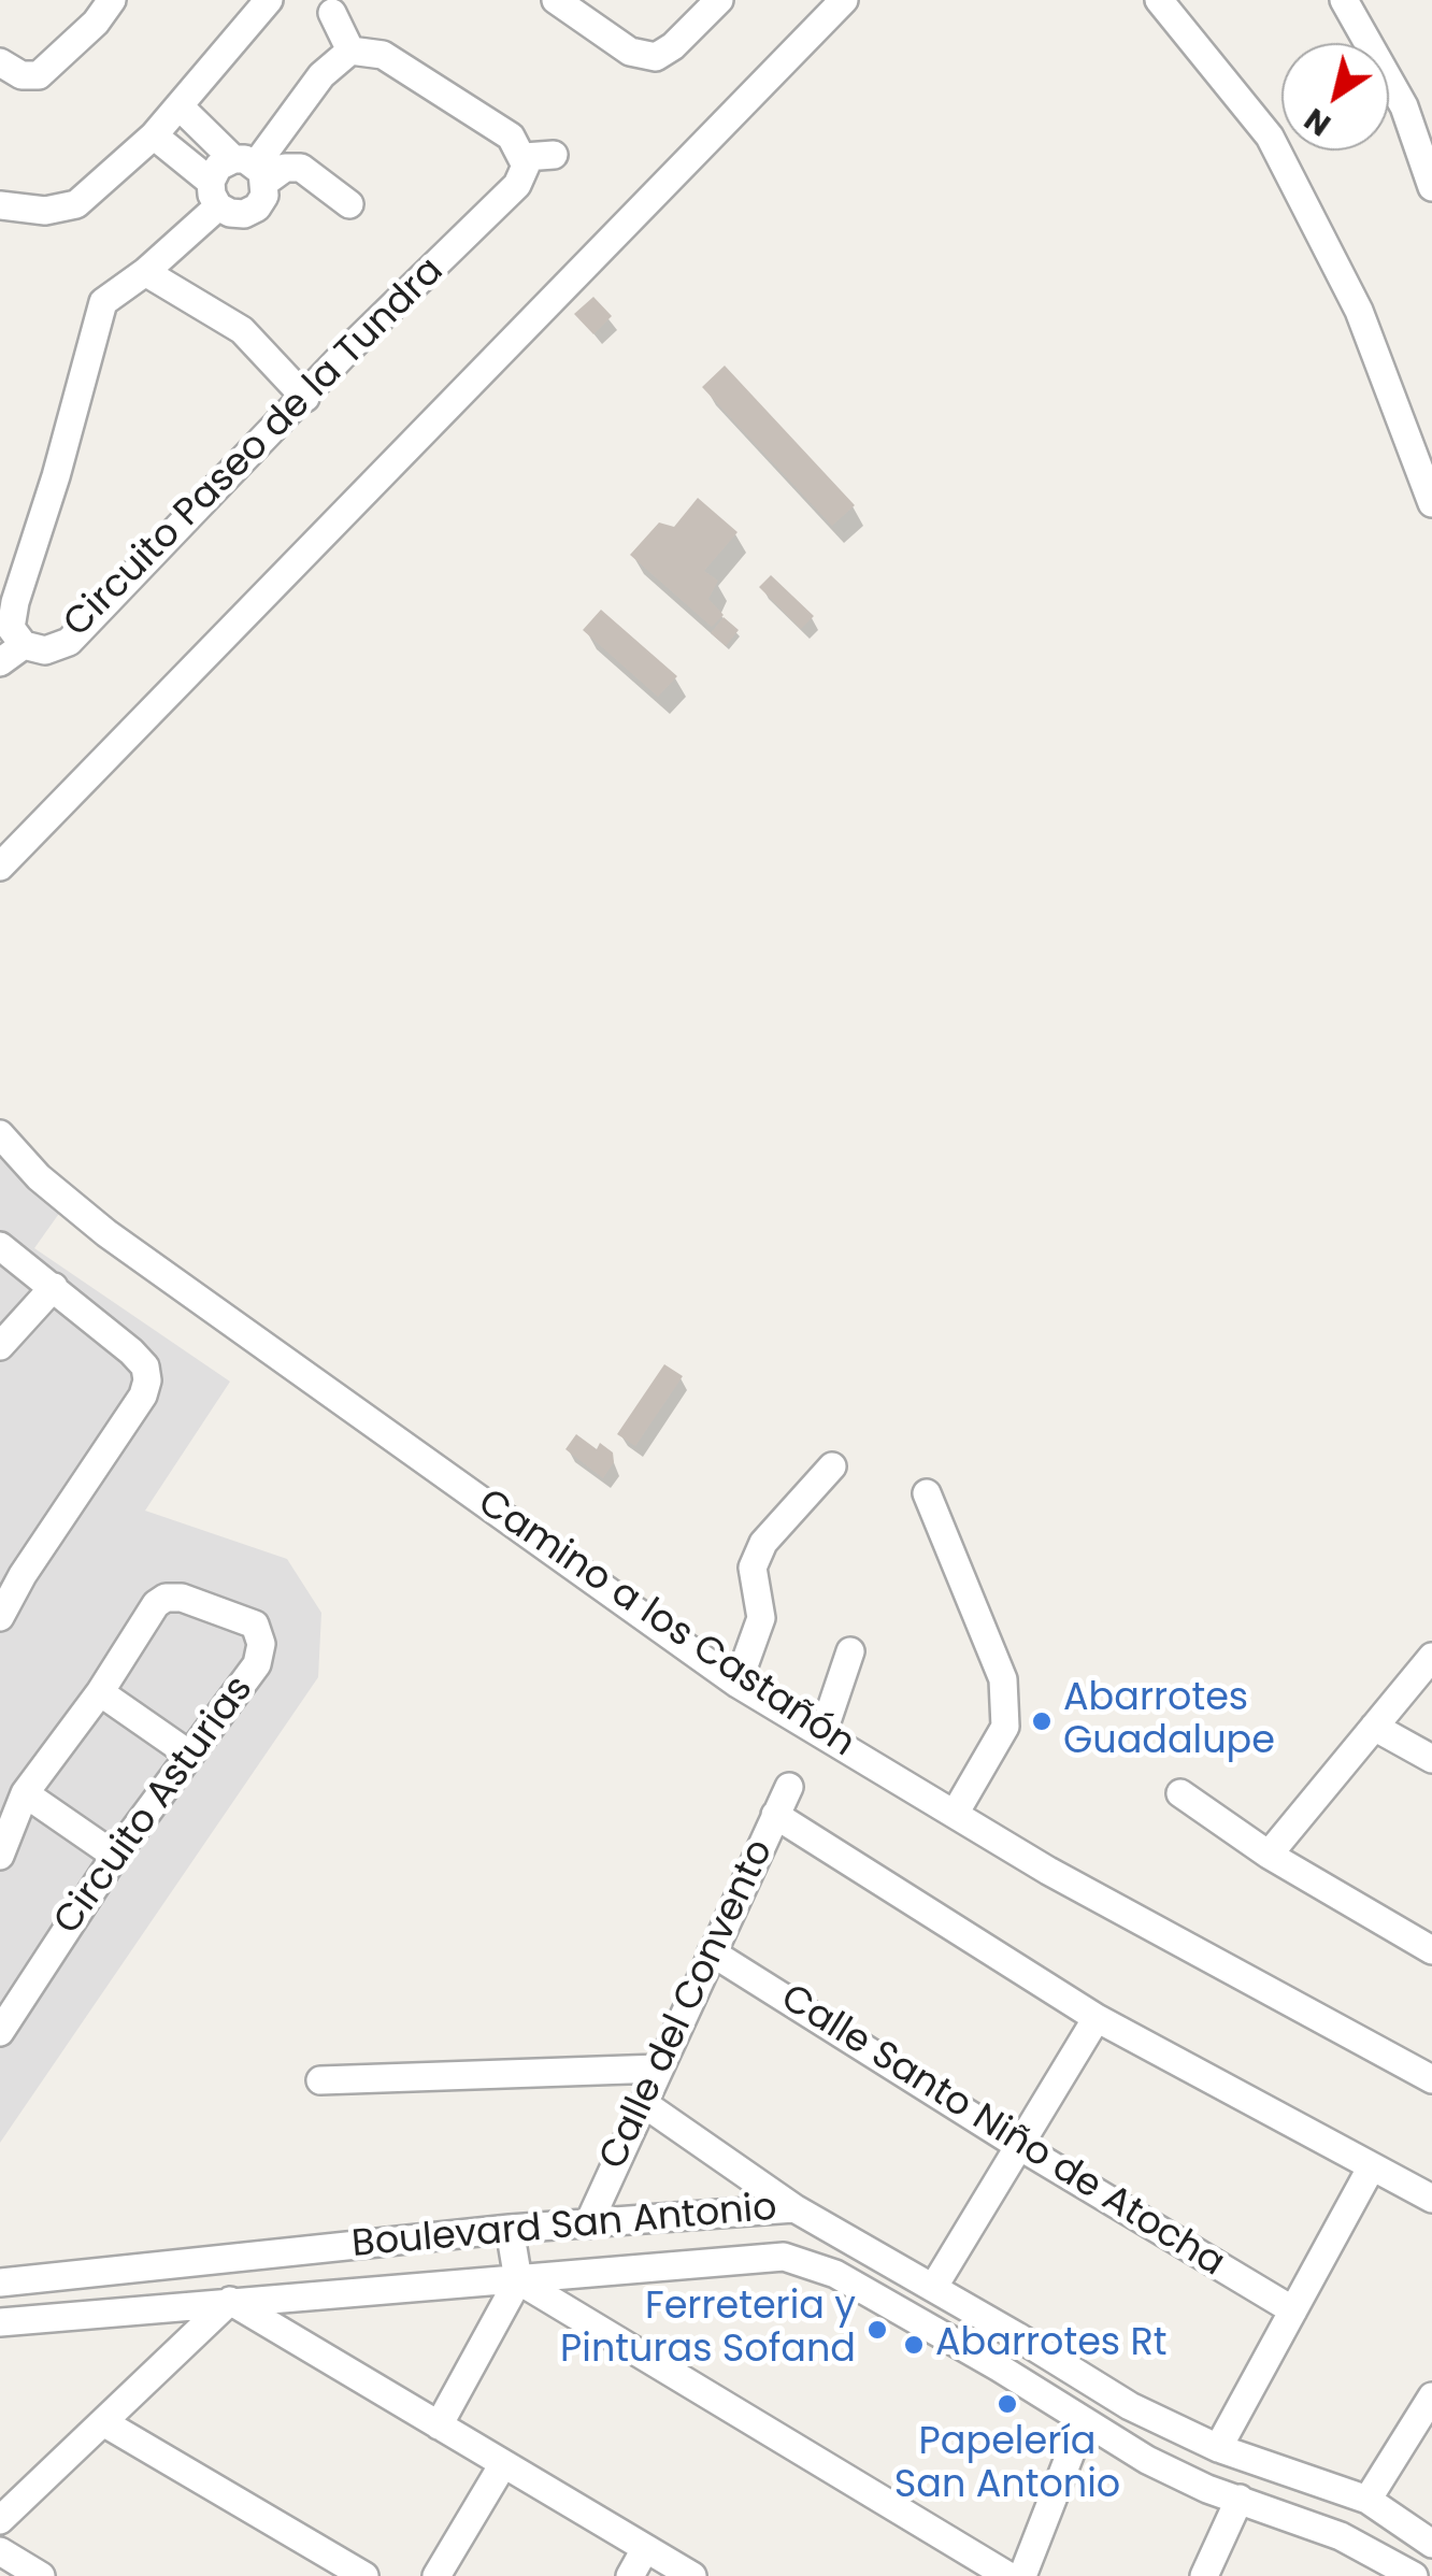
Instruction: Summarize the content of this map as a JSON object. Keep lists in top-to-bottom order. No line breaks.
{"streets":{"street":["Circuito Paseo de la Tundra","Camino a los Castañón","Circuito Asturias","Calle del Convento","Calle Santo Niño de Atocha","Boulevard San Antonio"]},"crossings":[["Calle del Convento","Calle Santo Niño de Atocha"],["Calle del Convento","Boulevard San Antonio"]],"places":["Abarrotes Guadalupe","Ferreteria y Pinturas Sofand","Abarrotes Rt","Papelería San Antonio"],"north":"bottom left"}
